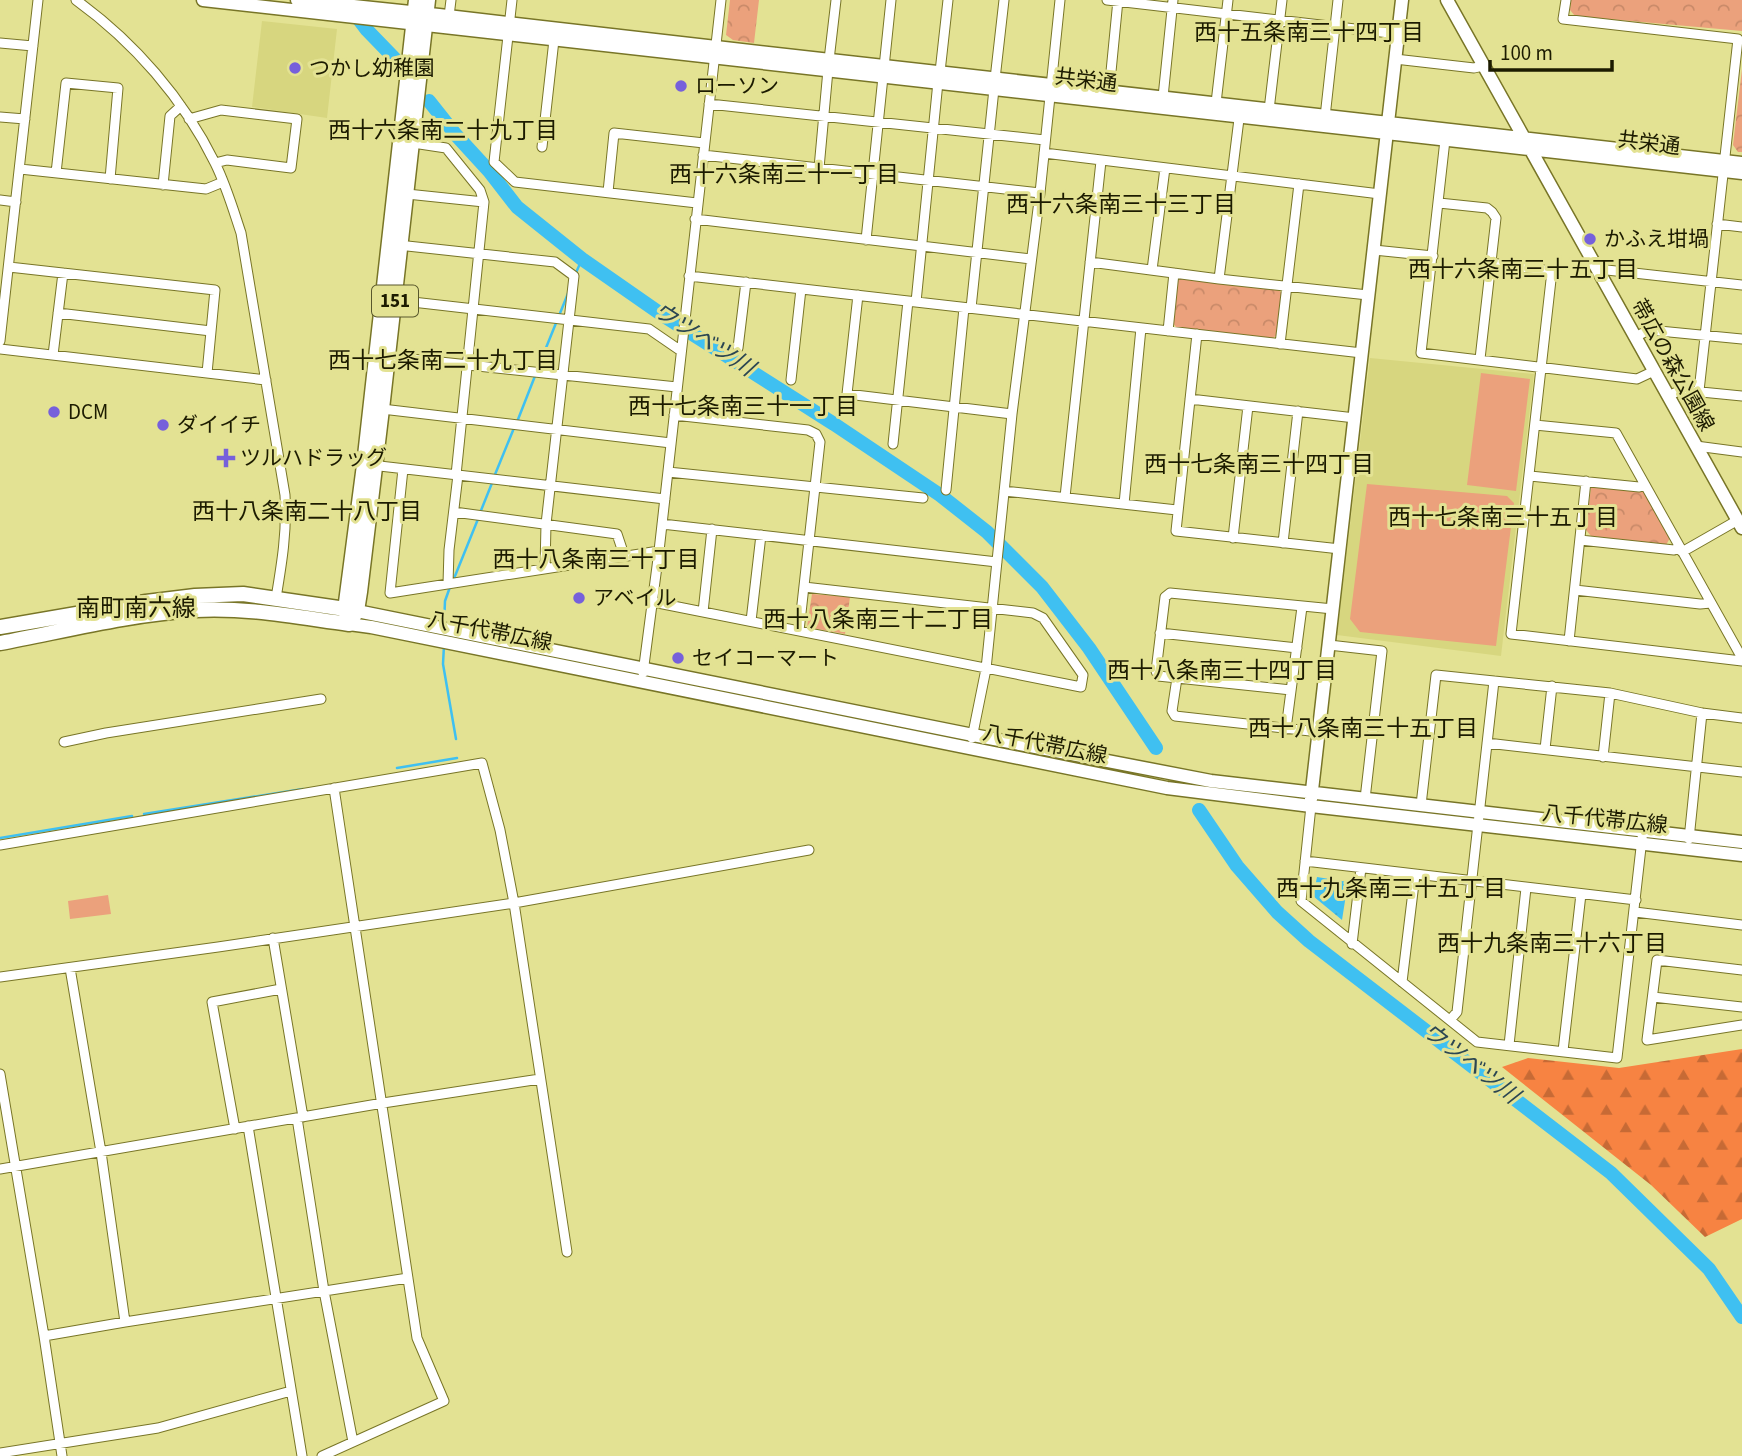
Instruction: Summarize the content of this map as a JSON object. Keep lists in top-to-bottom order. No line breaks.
{"streets":{"main road":["共栄通","151","帯広の森公園線","八千代帯広線"]},"crossings":[["共栄通","151"],["共栄通","帯広の森公園線"],["151","八千代帯広線"]],"districts":["西十五条南三十四丁目","西十六条南二十九丁目","西十六条南三十一丁目","西十六条南三十三丁目","西十六条南三十五丁目","西十七条南二十九丁目","西十七条南三十一丁目","西十七条南三十四丁目","西十八条南二十八丁目","西十七条南三十五丁目","西十八条南三十丁目","南町南六線","西十八条南三十二丁目","西十八条南三十四丁目","西十八条南三十五丁目","西十九条南三十五丁目","西十九条南三十六丁目"],"water":["ウツベツ川"],"places":{"other":["つかし幼稚園","ローソン","かふえ坩堝","DCM","ダイイチ","アベイル","セイコーマート"],"health":["ツルハドラッグ"]},"scale_bar":"100 m"}
